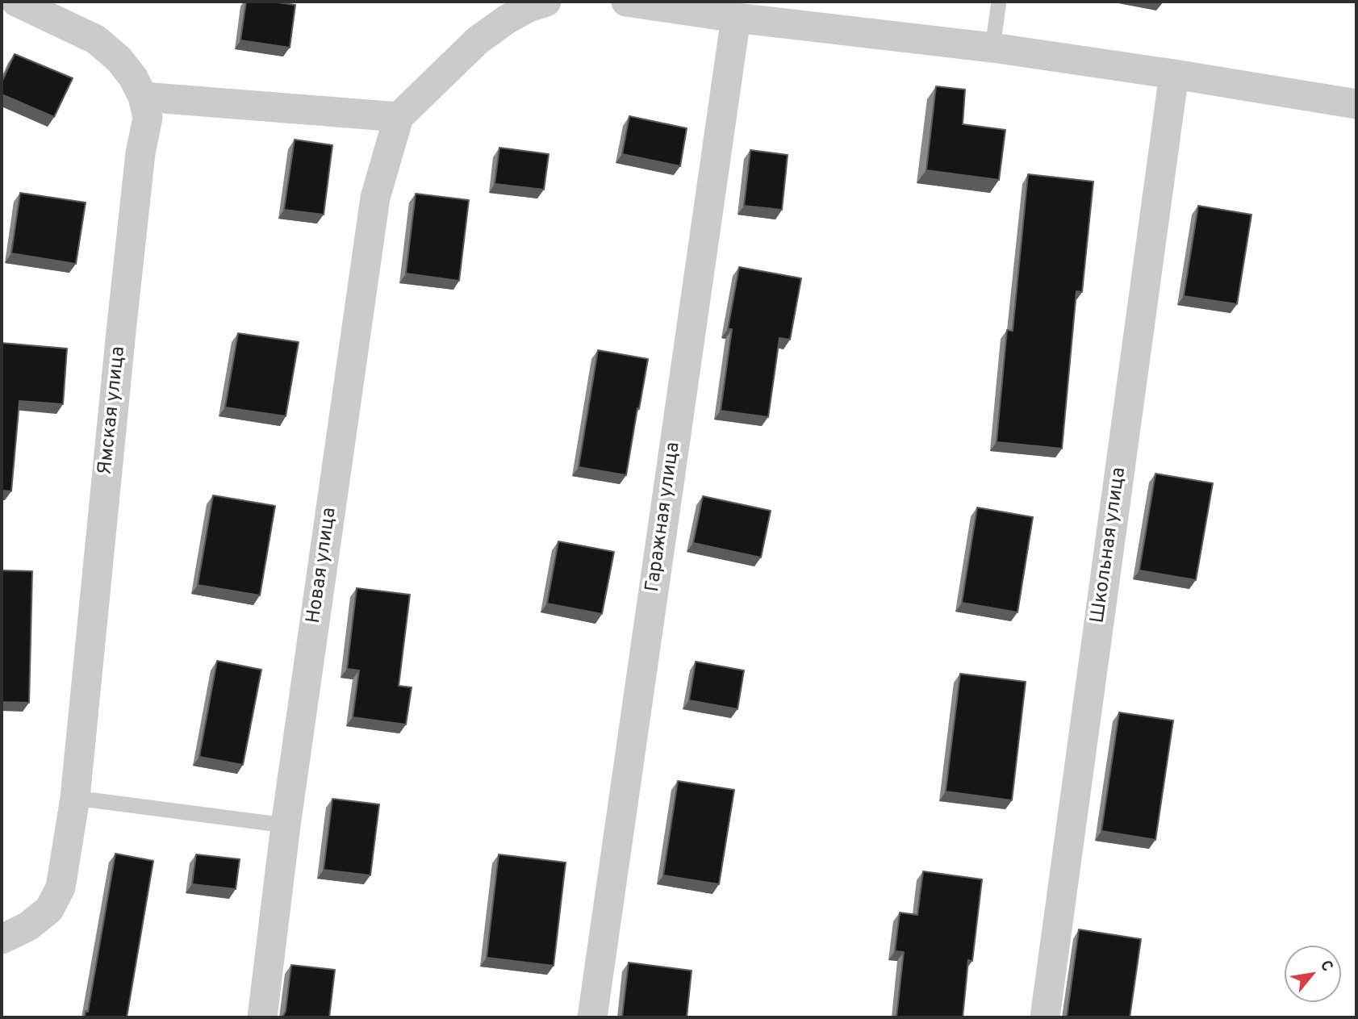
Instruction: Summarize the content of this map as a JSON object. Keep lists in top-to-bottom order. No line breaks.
{"streets":{"street":["Ямская улица","Гаражная улица","Школьная улица","Новая улица"]},"north":"top right"}
